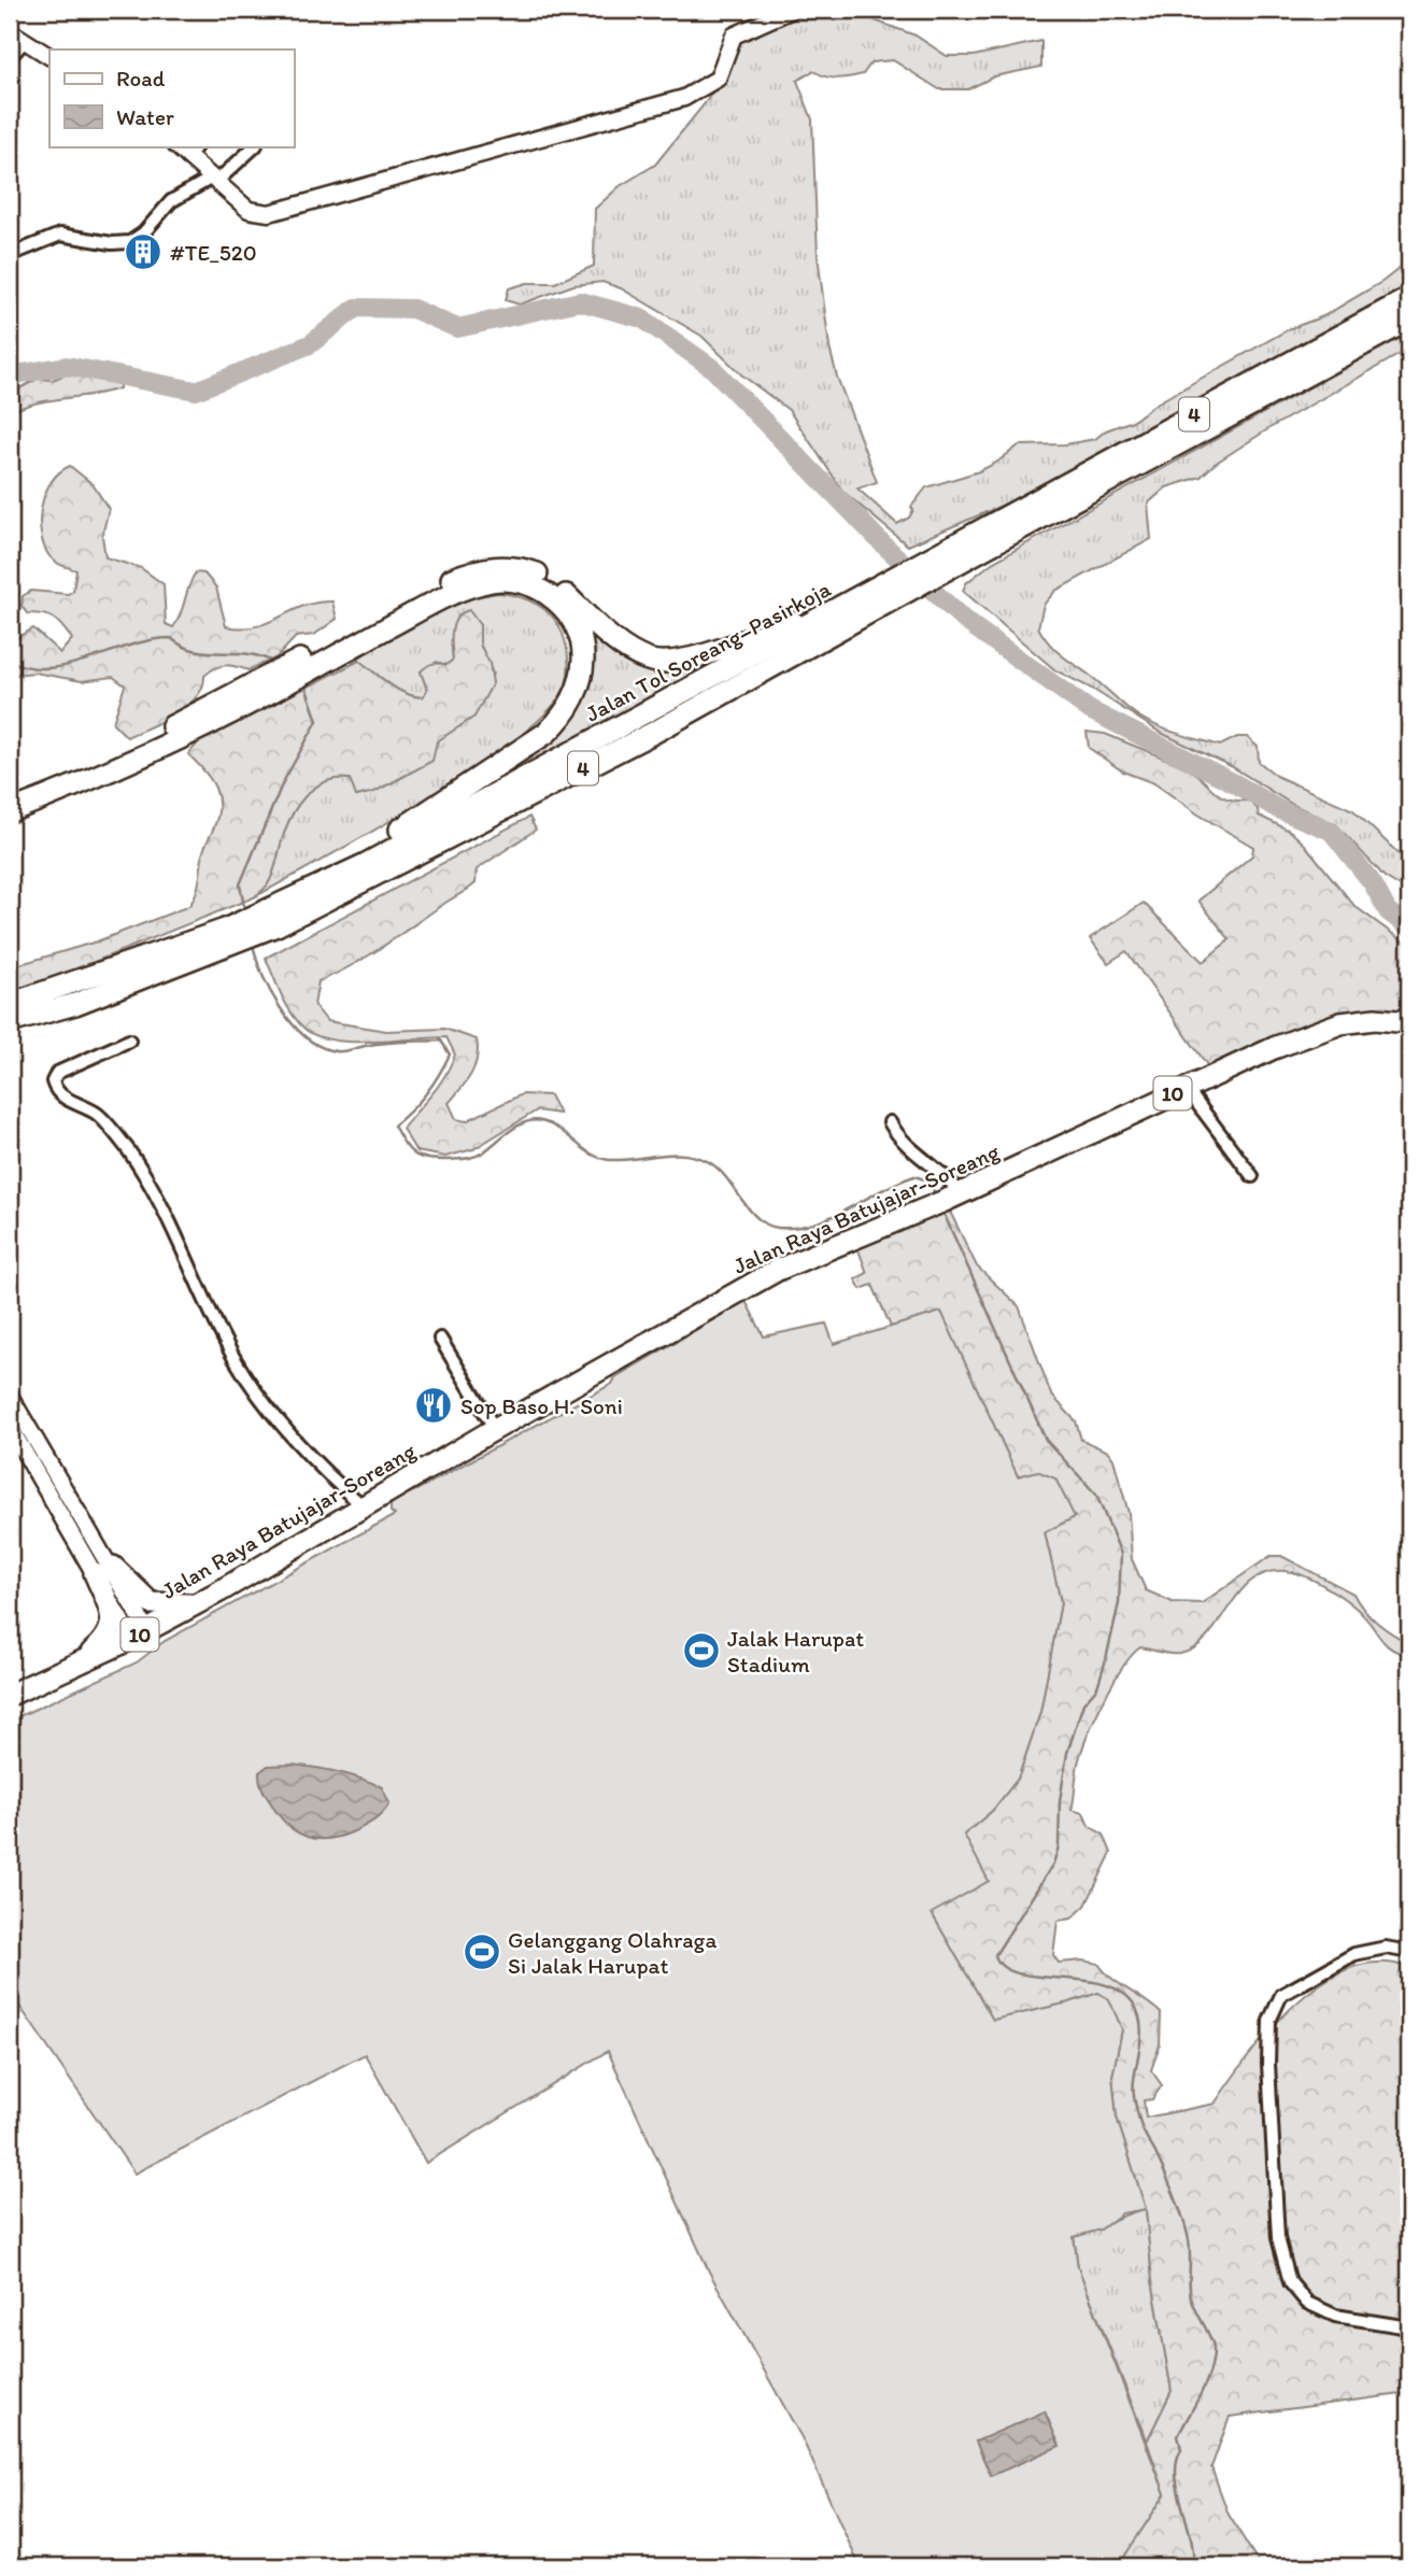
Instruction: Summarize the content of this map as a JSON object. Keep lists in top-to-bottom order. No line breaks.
{"streets":{"highway":["4","Jalan Tol Soreang–Pasirkoja","10","Jalan Raya Batujajar-Soreang"]},"places":{"building":["#TE_520"],"restaurant":["Sop Baso H. Soni"],"sports":["Jalak Harupat Stadium","Gelanggang Olahraga Si Jalak Harupat"]},"legend":["Road","Water"]}
